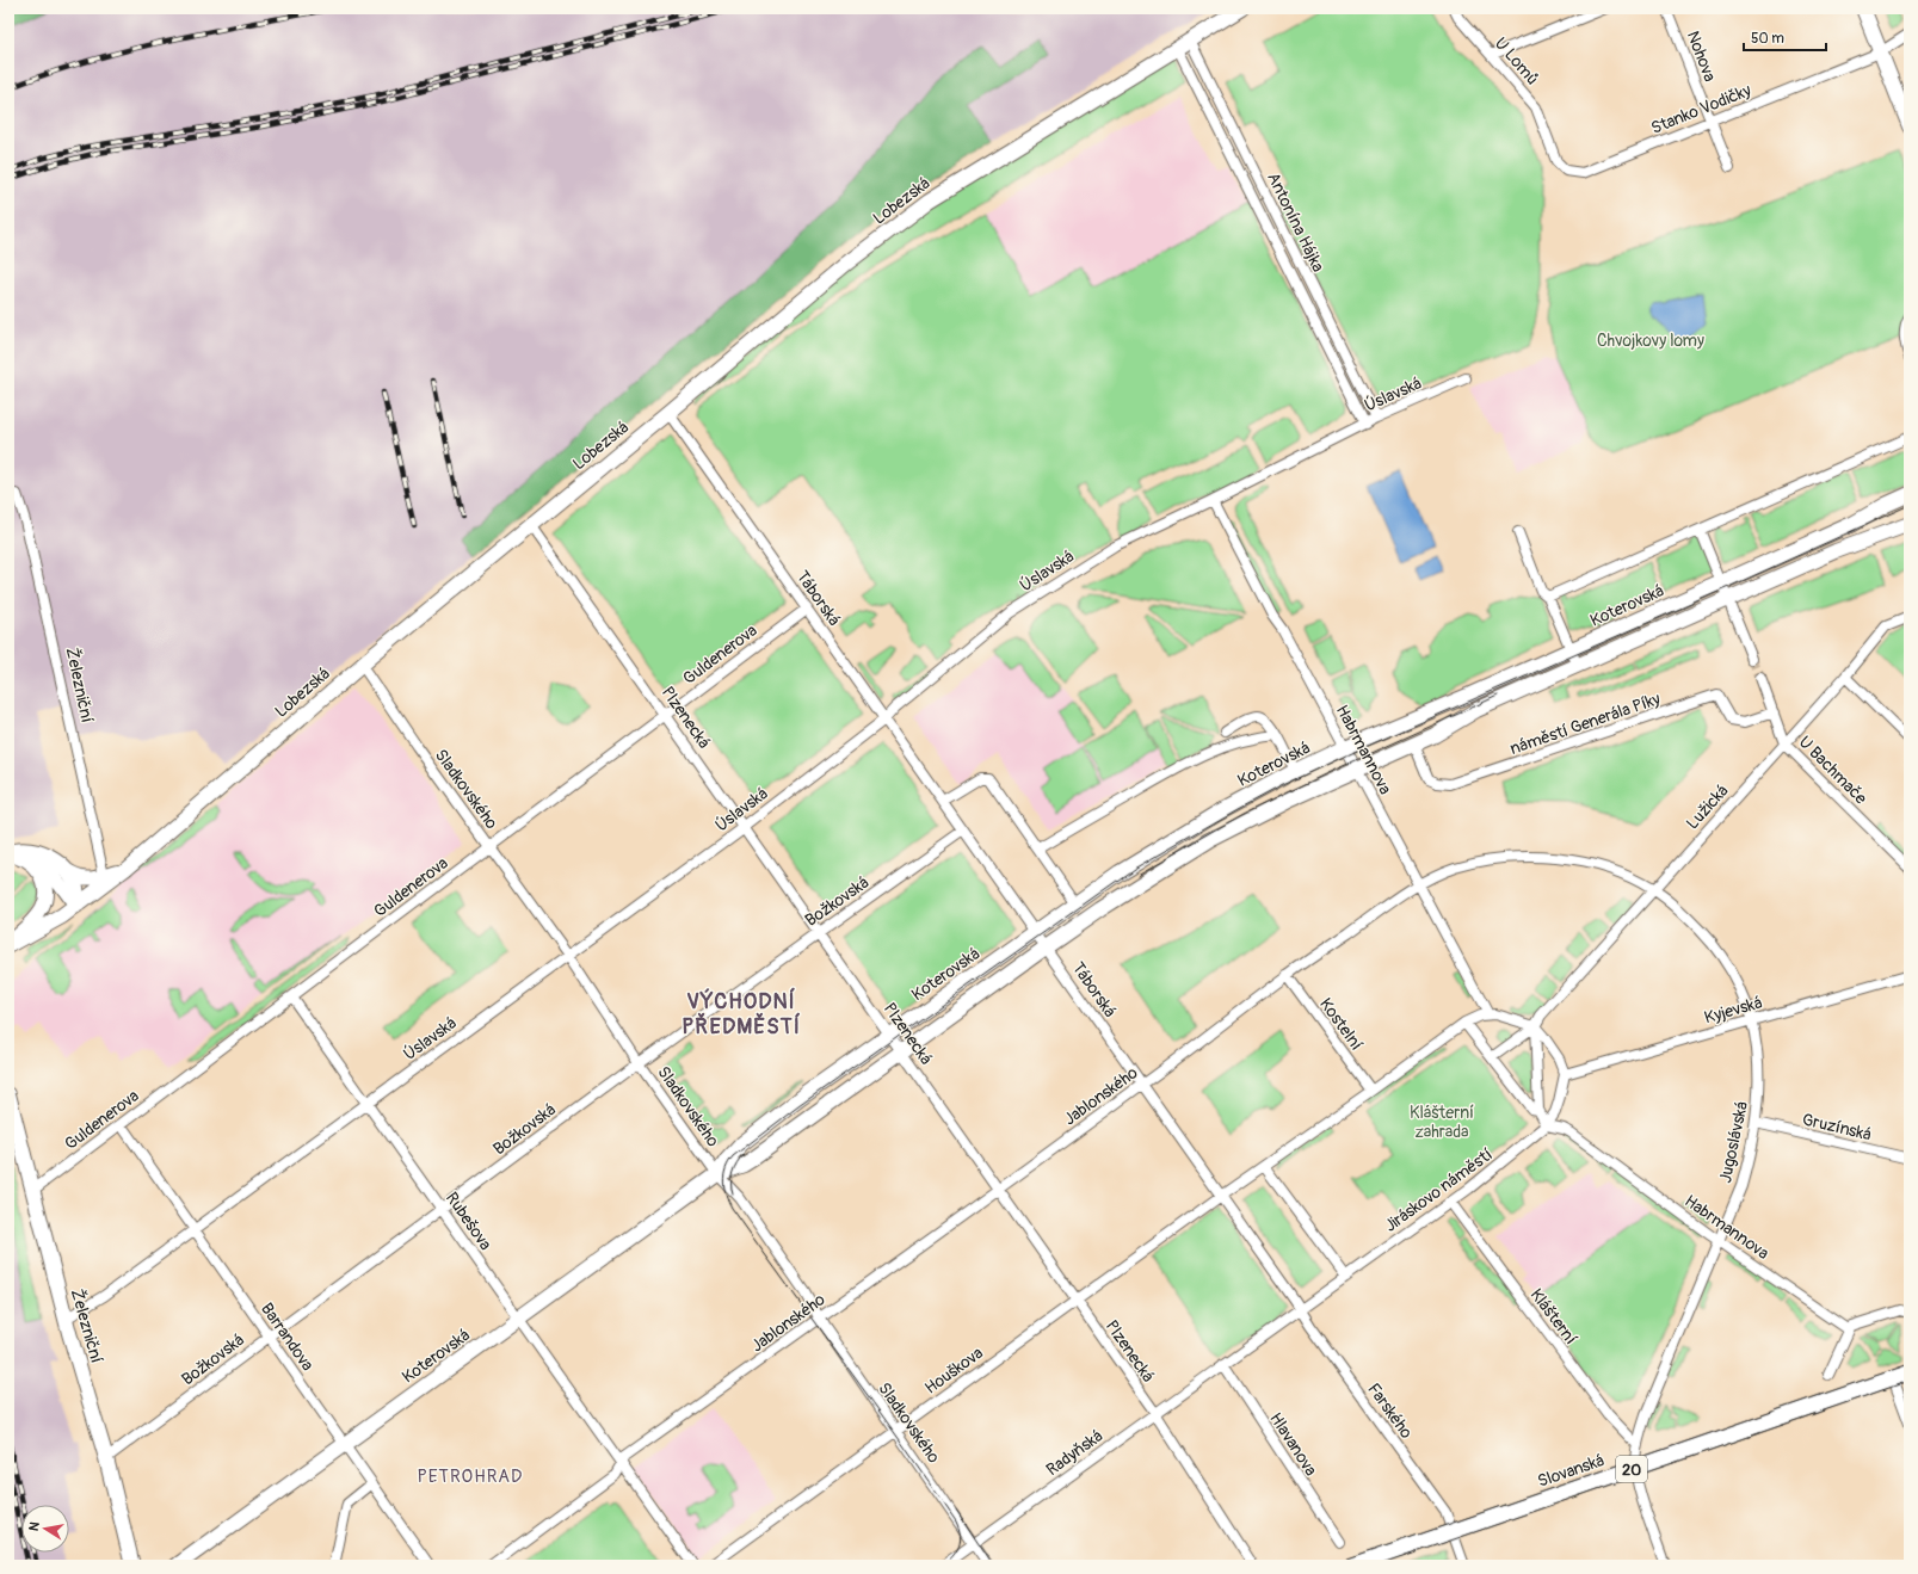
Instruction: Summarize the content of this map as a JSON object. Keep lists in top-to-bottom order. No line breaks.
{"streets":{"main road":["20","Slovanská"],"street":["Nohova","U Lomů","Stanko Vodičky","Lobezská","Antonína Hájka","Úslavská","Táborská","Koterovská","Guldenerova","Železniční","Plzenecká","náměstí Generála Píky","Habrmannova","U Bachmače","Sladkovského","Lužická","Božkovská","Kyjevská","Kostelní","Jablonského","Gruzínská","Jugoslávská","Jiráskovo náměstí","Rubešova","Klášterní","Barrandova","Houškova","Farského","Hlavanova","Radyňská"]},"crossings":[["Nohova","Stanko Vodičky"],["U Lomů","Stanko Vodičky"],["Lobezská","Antonína Hájka"],["Lobezská","Táborská"],["Lobezská","Železniční"],["Lobezská","Plzenecká"],["Lobezská","Sladkovského"],["Antonína Hájka","Úslavská"],["Úslavská","Táborská"],["Úslavská","Železniční"],["Úslavská","Plzenecká"],["Úslavská","Habrmannova"],["Úslavská","Sladkovského"],["Úslavská","Rubešova"],["Úslavská","Barrandova"],["Táborská","Koterovská"],["Táborská","Guldenerova"],["Táborská","Božkovská"],["Táborská","Jablonského"],["Táborská","Houškova"],["Koterovská","Plzenecká"],["Koterovská","náměstí Generála Píky"],["Koterovská","Habrmannova"],["Koterovská","Sladkovského"],["Koterovská","Rubešova"],["Koterovská","Barrandova"],["Guldenerova","Železniční"],["Guldenerova","Plzenecká"],["Guldenerova","Sladkovského"],["Guldenerova","Rubešova"],["Guldenerova","Barrandova"],["Železniční","Božkovská"],["Plzenecká","Božkovská"],["Plzenecká","Jablonského"],["Plzenecká","Houškova"],["Plzenecká","Radyňská"],["náměstí Generála Píky","U Bachmače"],["Habrmannova","Jablonského"],["Habrmannova","Jugoslávská"],["Habrmannova","Jiráskovo náměstí"],["U Bachmače","Lužická"],["Sladkovského","Božkovská"],["Sladkovského","Jablonského"],["Sladkovského","Houškova"],["Sladkovského","Radyňská"],["Lužická","Jugoslávská"],["Božkovská","Rubešova"],["Božkovská","Barrandova"],["Kyjevská","Jugoslávská"],["Kyjevská","Jiráskovo náměstí"],["Kostelní","Jablonského"],["Jablonského","Jugoslávská"],["Jablonského","Rubešova"],["Gruzínská","Jugoslávská"],["Jugoslávská","Klášterní"],["Jugoslávská","Slovanská"],["Jiráskovo náměstí","Klášterní"],["Jiráskovo náměstí","Farského"],["Jiráskovo náměstí","Hlavanova"],["Jiráskovo náměstí","Radyňská"],["Farského","Slovanská"],["Hlavanova","Radyňská"]],"districts":["VÝCHODNÍ PŘEDMĚSTÍ","PETROHRAD"],"parks":["Chvojkovy lomy","Klášterní zahrada"],"scale_bar":"50 m","north":"left"}
